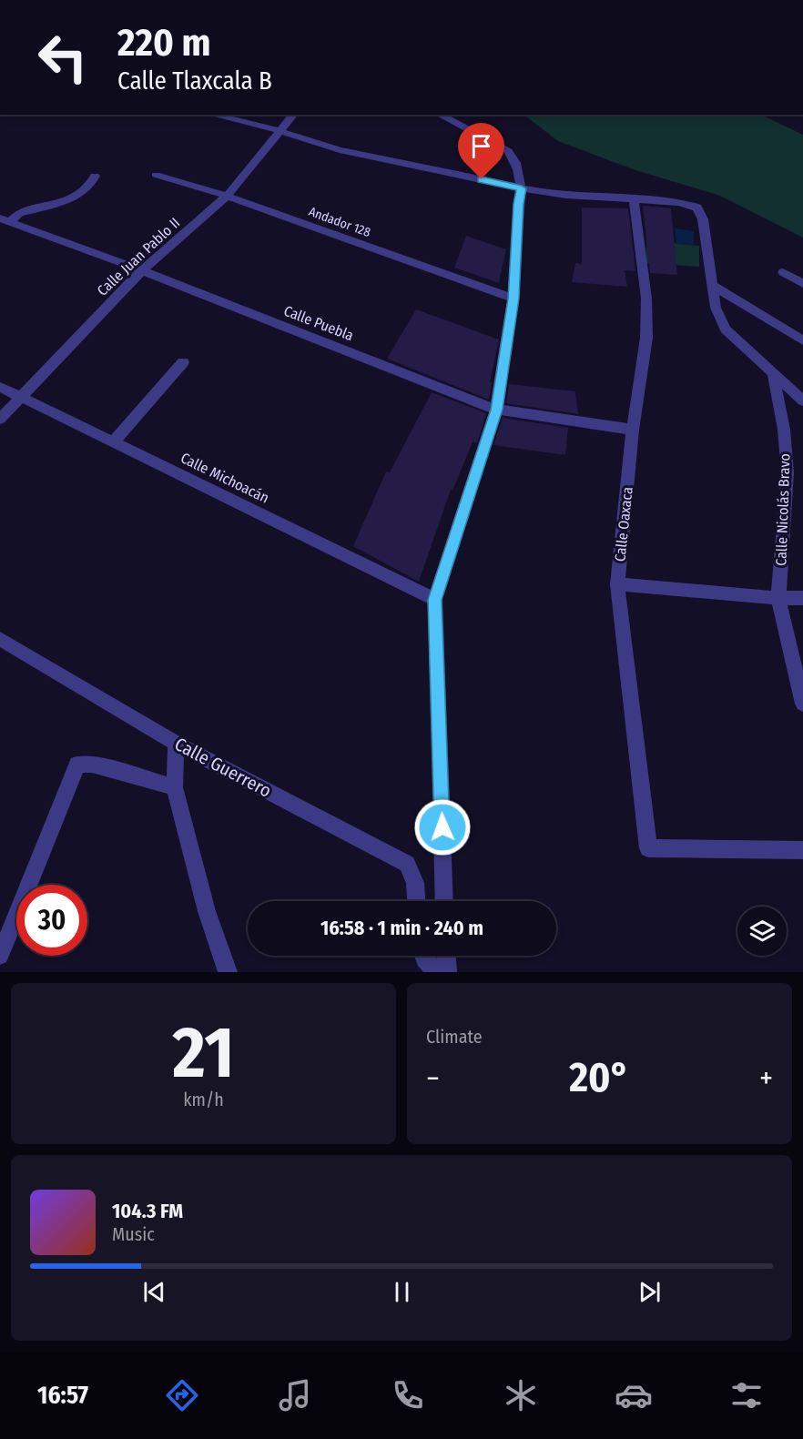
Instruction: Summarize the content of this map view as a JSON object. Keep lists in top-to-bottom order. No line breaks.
{"streets":{"street":["Andador 128","Calle Juan Pablo II","Calle Puebla","Calle Michoacán","Calle Nicolás Bravo","Calle Oaxaca","Calle Guerrero"]},"crossings":[["Andador 128","Calle Juan Pablo II"],["Calle Juan Pablo II","Calle Puebla"],["Calle Juan Pablo II","Calle Michoacán"],["Calle Puebla","Calle Oaxaca"]],"page":{"turn":["220 m","Calle Tlaxcala B"],"limit":"30","trip":"16:58 · 1 min · 240 m","tile":[["21","km/h"],"Climate"],"heat":["−","20°","+"],"song":["104.3 FM","Music"],"tabs":"16:57"}}
